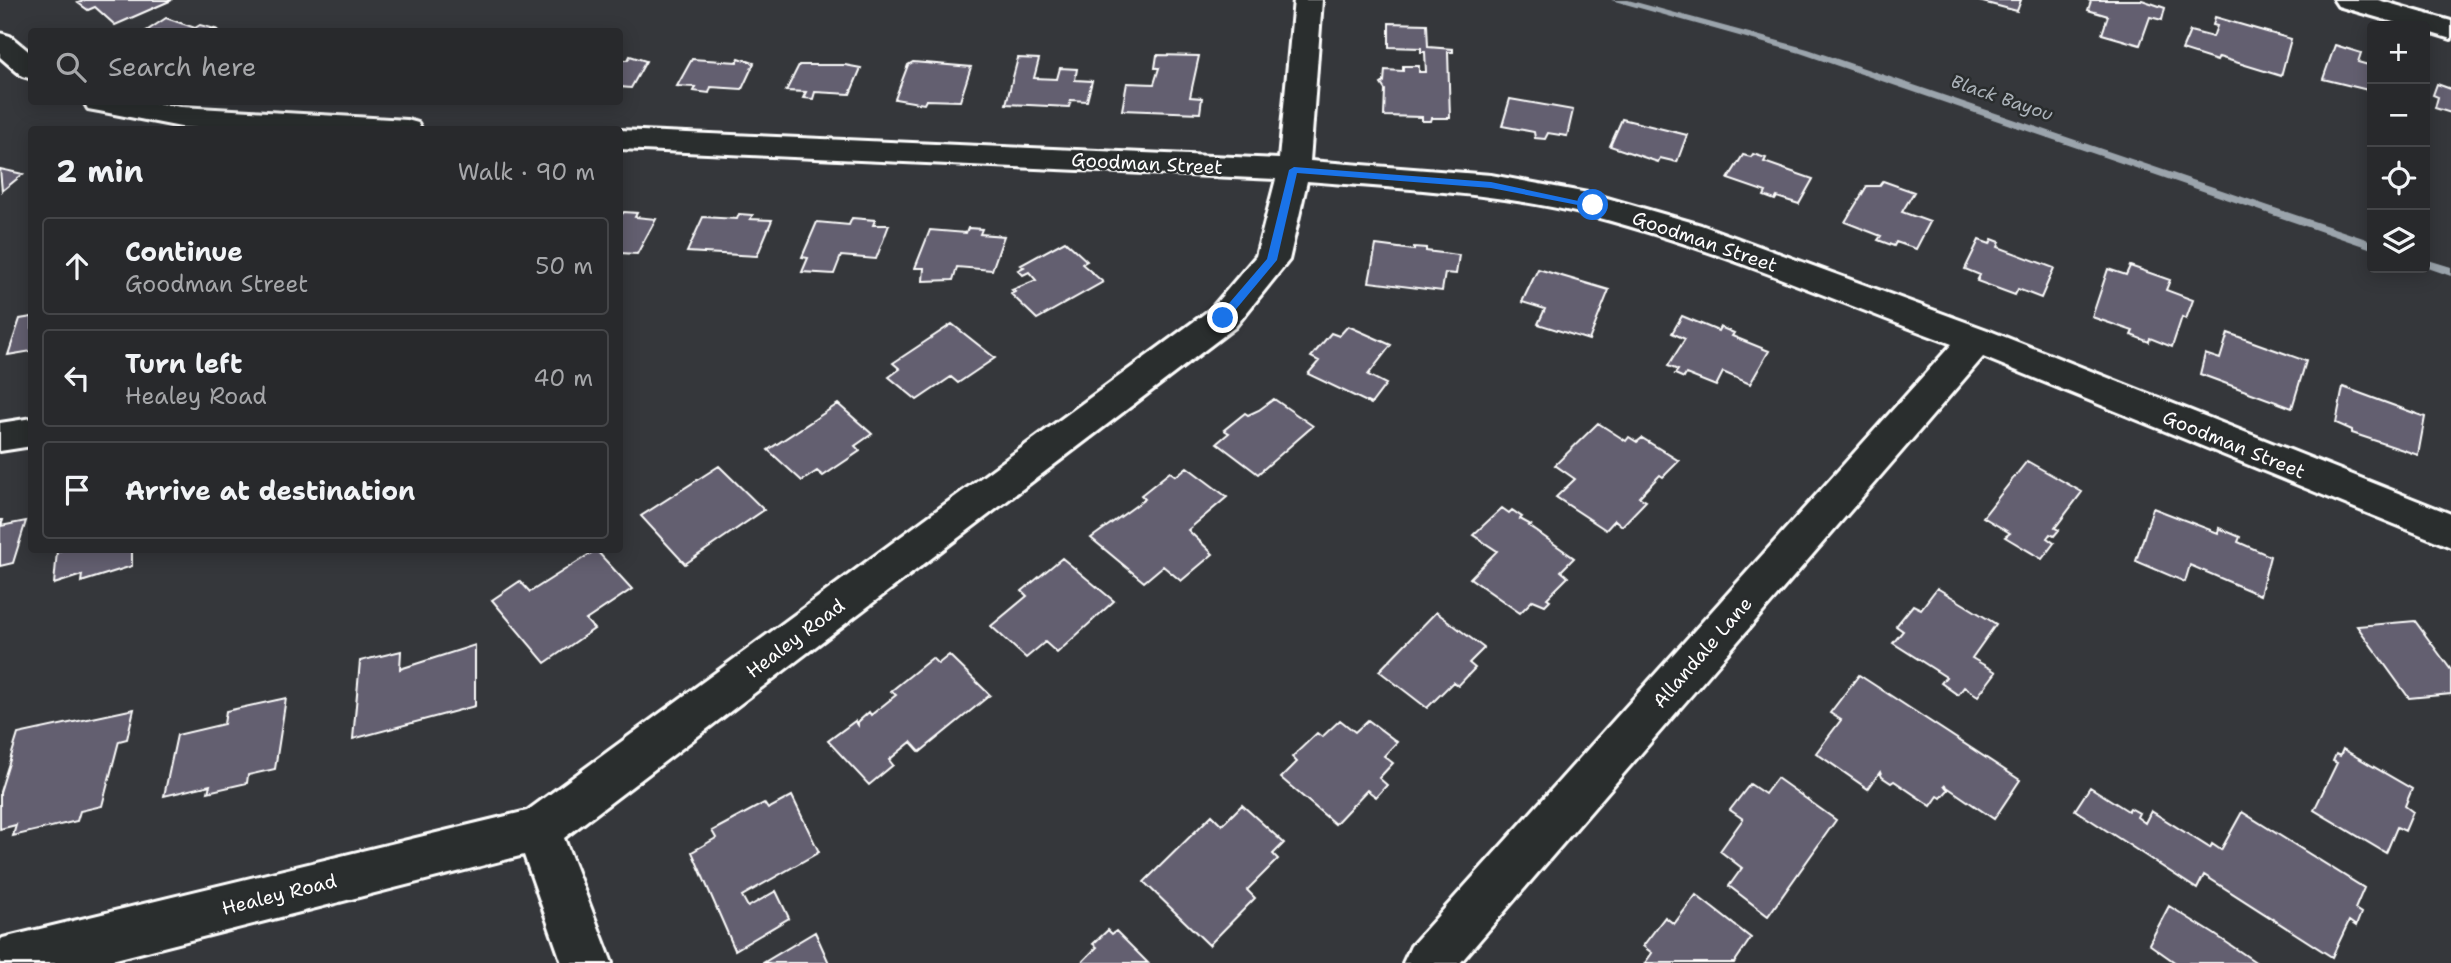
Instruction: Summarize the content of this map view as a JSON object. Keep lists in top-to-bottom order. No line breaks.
{"streets":{"street":["Goodman Street","Healey Road","Allandale Lane"]},"crossings":[["Goodman Street","Healey Road"],["Goodman Street","Allandale Lane"]],"water":["Black Bayou"],"page":{"map_buttons":["+","−"],"search":"Search here","heading":["2 min","Walk · 90 m"],"list":[["Continue","Goodman Street","50 m"],["Turn left","Healey Road","40 m"],"Arrive at destination"]}}
